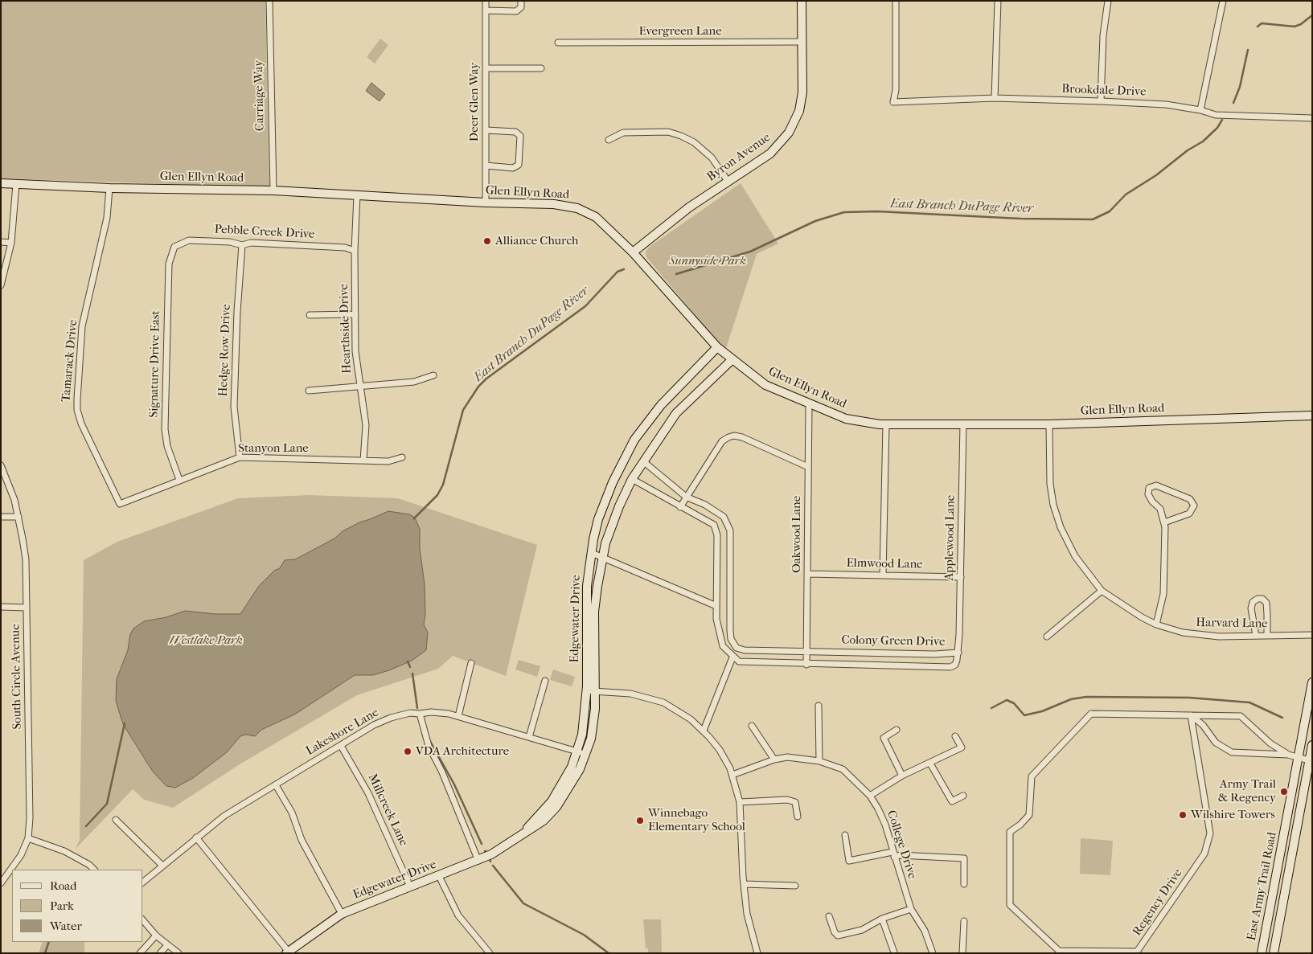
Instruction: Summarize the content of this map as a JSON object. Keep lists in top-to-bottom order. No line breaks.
{"streets":{"street":["Evergreen Lane","Brookdale Drive","Carriage Way","Deer Glen Way","Byron Avenue","Glen Ellyn Road","Pebble Creek Drive","Hearthside Drive","Hedge Row Drive","Tamarack Drive","Signature Drive East","Stanyon Lane","Oakwood Lane","Applewood Lane","Elmwood Lane","Edgewater Drive","Harvard Lane","Colony Green Drive","South Circle Avenue","Lakeshore Lane","Millcreek Lane","College Drive","East Army Trail Road","Regency Drive"]},"crossings":[["Evergreen Lane","Byron Avenue"],["Carriage Way","Glen Ellyn Road"],["Deer Glen Way","Glen Ellyn Road"],["Byron Avenue","Glen Ellyn Road"],["Glen Ellyn Road","Hearthside Drive"],["Glen Ellyn Road","Tamarack Drive"],["Glen Ellyn Road","Oakwood Lane"],["Glen Ellyn Road","Applewood Lane"],["Glen Ellyn Road","Edgewater Drive"],["Glen Ellyn Road","Harvard Lane"],["Pebble Creek Drive","Hearthside Drive"],["Pebble Creek Drive","Hedge Row Drive"],["Pebble Creek Drive","Signature Drive East"],["Hearthside Drive","Stanyon Lane"],["Hedge Row Drive","Stanyon Lane"],["Tamarack Drive","Stanyon Lane"],["Signature Drive East","Stanyon Lane"],["Oakwood Lane","Elmwood Lane"],["Oakwood Lane","Colony Green Drive"],["Applewood Lane","Elmwood Lane"],["Applewood Lane","Colony Green Drive"],["Edgewater Drive","Colony Green Drive"],["Edgewater Drive","Lakeshore Lane"],["Edgewater Drive","Millcreek Lane"],["Lakeshore Lane","Millcreek Lane"],["East Army Trail Road","Regency Drive"]],"water":["East Branch DuPage River"],"parks":["Sunnyside Park","Westlake Park"],"places":["Alliance Church","VDA Architecture","Army Trail & Regency","Wilshire Towers","Winnebago Elementary School"],"legend":["Road","Park","Water"]}
